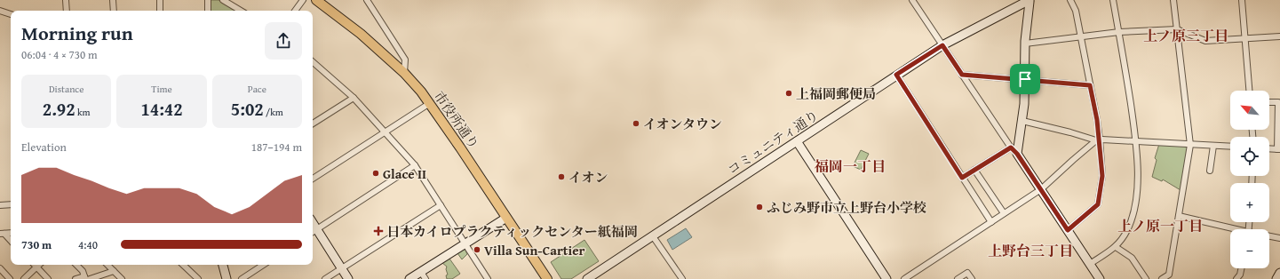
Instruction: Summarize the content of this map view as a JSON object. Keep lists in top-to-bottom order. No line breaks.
{"streets":{"main road":["市役所通り"],"street":["コミュニティ通り"]},"districts":["上ノ原三丁目","福岡一丁目","上ノ原一丁目","上野台三丁目"],"places":{"other":["上福岡郵便局","イオンタウン","Glace II","イオン","ふじみ野市立上野台小学校","Villa Sun-Cartier"],"health":["日本カイロプラクティックセンター紙福岡"]},"north":"top left","page":{"heading":["Morning run","06:04 · 4 × 730 m"],"stats":[["Distance","2.92 km"],["Time","14:42"],["Pace","5:02 /km"]],"map_buttons":["+","−"],"chart":["Elevation","187–194 m"],"list":[{"name":"730 m","note":"4:40"}]}}
